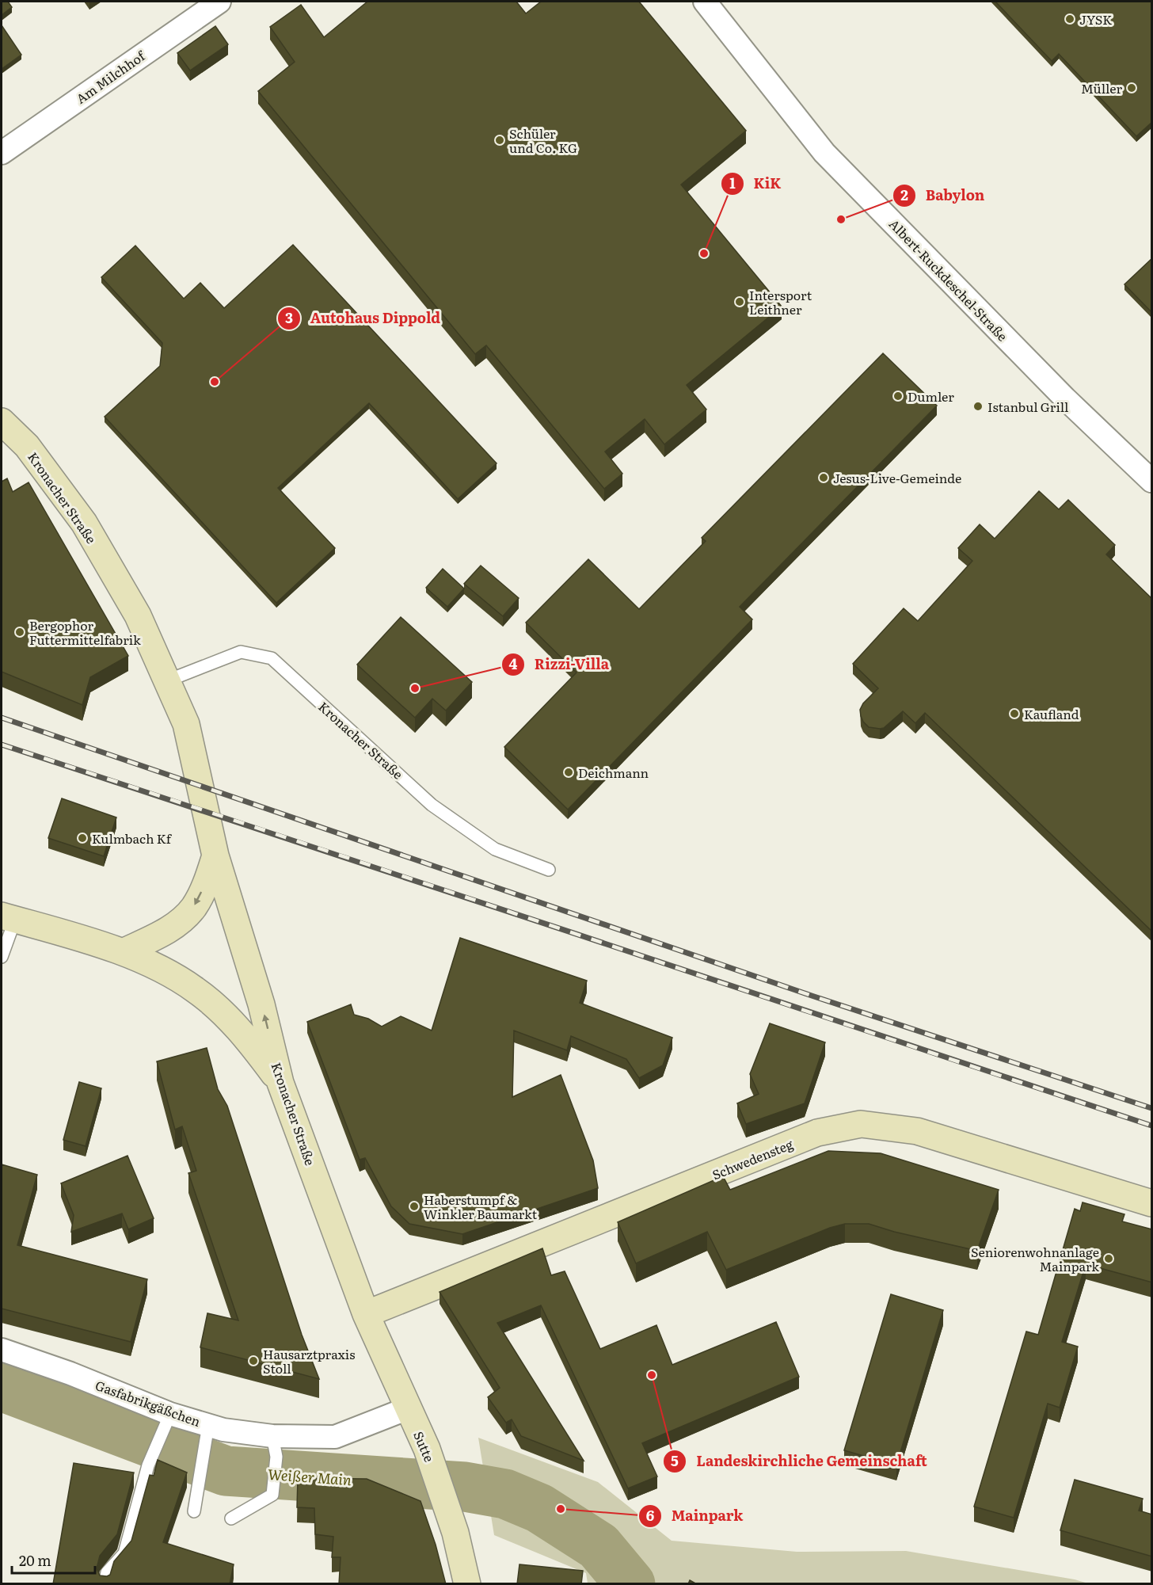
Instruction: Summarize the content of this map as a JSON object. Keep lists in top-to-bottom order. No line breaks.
{"streets":{"street":["Am Milchhof","Albert-Ruckdeschel-Straße","Kronacher Straße","Schwedensteg","Gasfabrikgäßchen","Sutte"]},"crossings":[["Kronacher Straße","Schwedensteg"],["Kronacher Straße","Sutte"],["Schwedensteg","Sutte"],["Gasfabrikgäßchen","Sutte"]],"water":["Weißer Main"],"places":["JYSK","Müller","Schüler und Co. KG","Babylon","KiK","Intersport Leithner","Autohaus Dippold","Dumler","Istanbul Grill","Jesus-Live-Gemeinde","Bergophor Futtermittelfabrik","Rizzi-Villa","Kaufland","Deichmann","Kulmbach Kf","Haberstumpf & Winkler Baumarkt","Seniorenwohnanlage Mainpark","Hausarztpraxis Stoll","Landeskirchliche Gemeinschaft","Mainpark"],"scale_bar":"20 m"}
